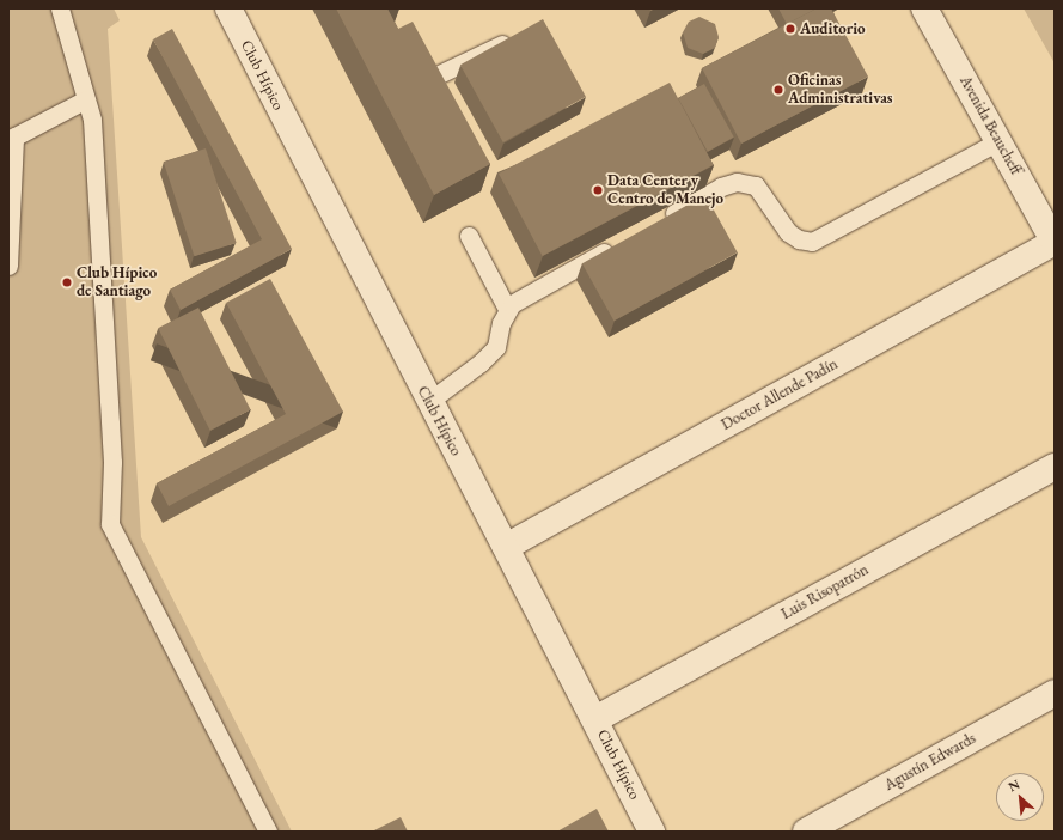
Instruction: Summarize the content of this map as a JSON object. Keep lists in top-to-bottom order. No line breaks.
{"streets":{"street":["Club Hípico","Avenida Beaucheff","Doctor Allende Padín","Luis Risopatrón","Agustín Edwards"]},"crossings":[["Club Hípico","Doctor Allende Padín"],["Club Hípico","Luis Risopatrón"],["Avenida Beaucheff","Doctor Allende Padín"]],"places":["Auditorio","Oficinas Administrativas","Data Center y Centro de Manejo","Club Hípico de Santiago"],"north":"top left"}
